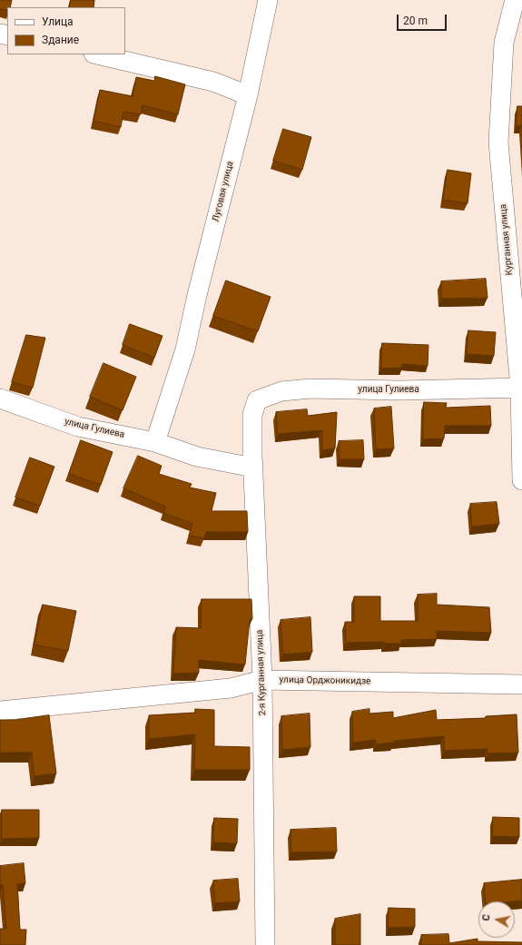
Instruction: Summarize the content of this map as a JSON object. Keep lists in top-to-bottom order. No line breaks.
{"streets":{"street":["Луговая улица","Курганная улица","улица Гулиева","2-я Курганная улица","улица Орджоникидзе"]},"crossings":[["Луговая улица","улица Гулиева"],["Курганная улица","улица Гулиева"],["улица Гулиева","2-я Курганная улица"],["2-я Курганная улица","улица Орджоникидзе"]],"legend":["Улица","Здание"],"scale_bar":"20 m","north":"left"}
